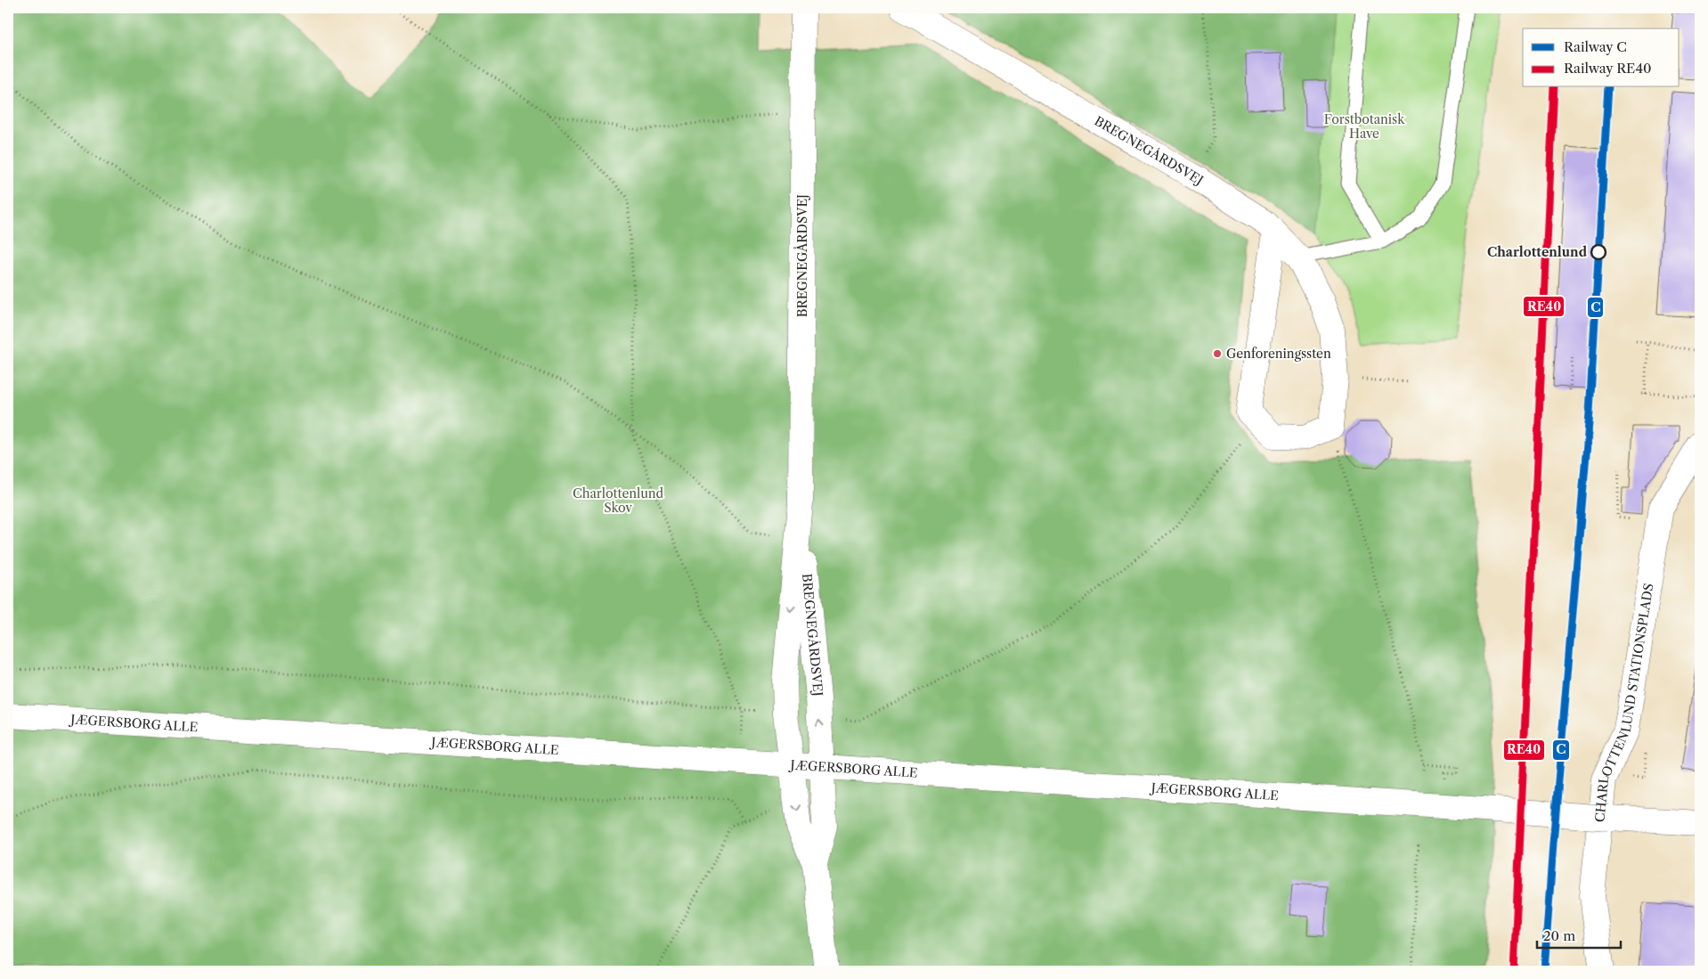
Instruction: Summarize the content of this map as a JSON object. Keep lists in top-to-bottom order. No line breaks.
{"streets":{"street":["BREGNEGÅRDSVEJ","CHARLOTTENLUND STATIONSPLADS","JÆGERSBORG ALLE"]},"crossings":[["BREGNEGÅRDSVEJ","JÆGERSBORG ALLE"]],"parks":["Forstbotanisk Have","Charlottenlund Skov"],"places":["Charlottenlund","Genforeningssten"],"lines":["rail line C","rail line RE40"],"legend":["Railway C","Railway RE40"],"scale_bar":"20 m"}
